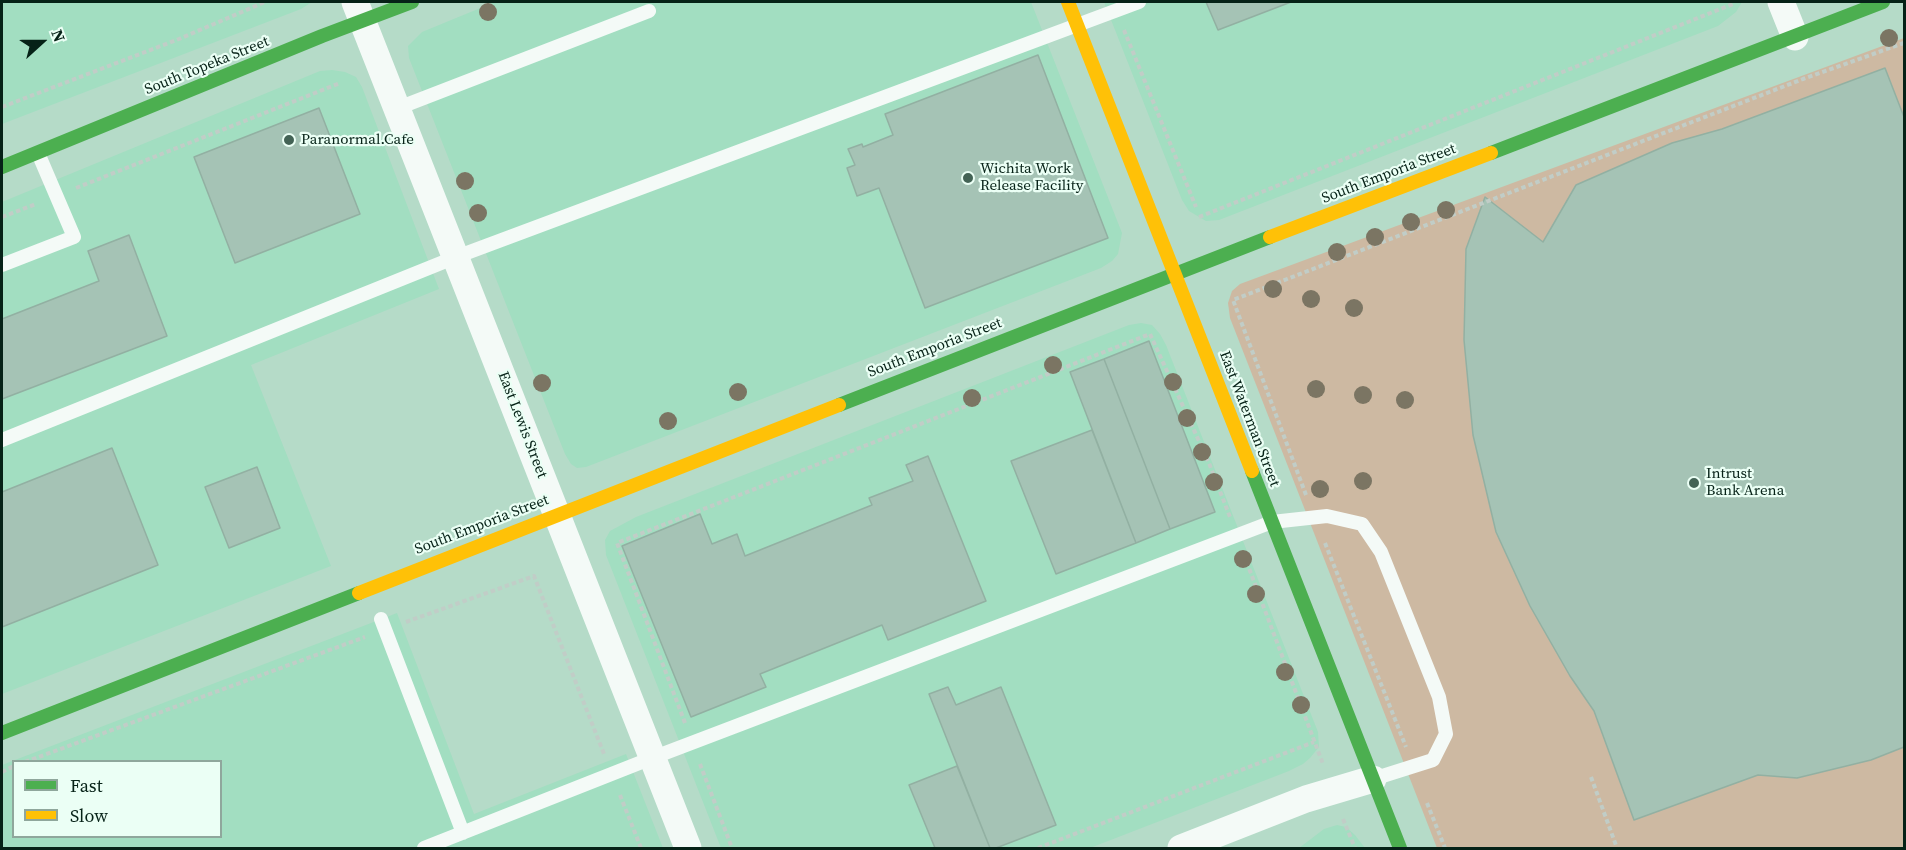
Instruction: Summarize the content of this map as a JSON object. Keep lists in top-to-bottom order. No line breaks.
{"streets":{"street":["South Topeka Street","South Emporia Street","East Waterman Street","East Lewis Street"]},"crossings":[["South Topeka Street","East Lewis Street"],["South Emporia Street","East Waterman Street"],["South Emporia Street","East Lewis Street"]],"places":["Paranormal.Cafe","Wichita Work Release Facility","Intrust Bank Arena"],"legend":["Fast","Slow"],"north":"right"}
